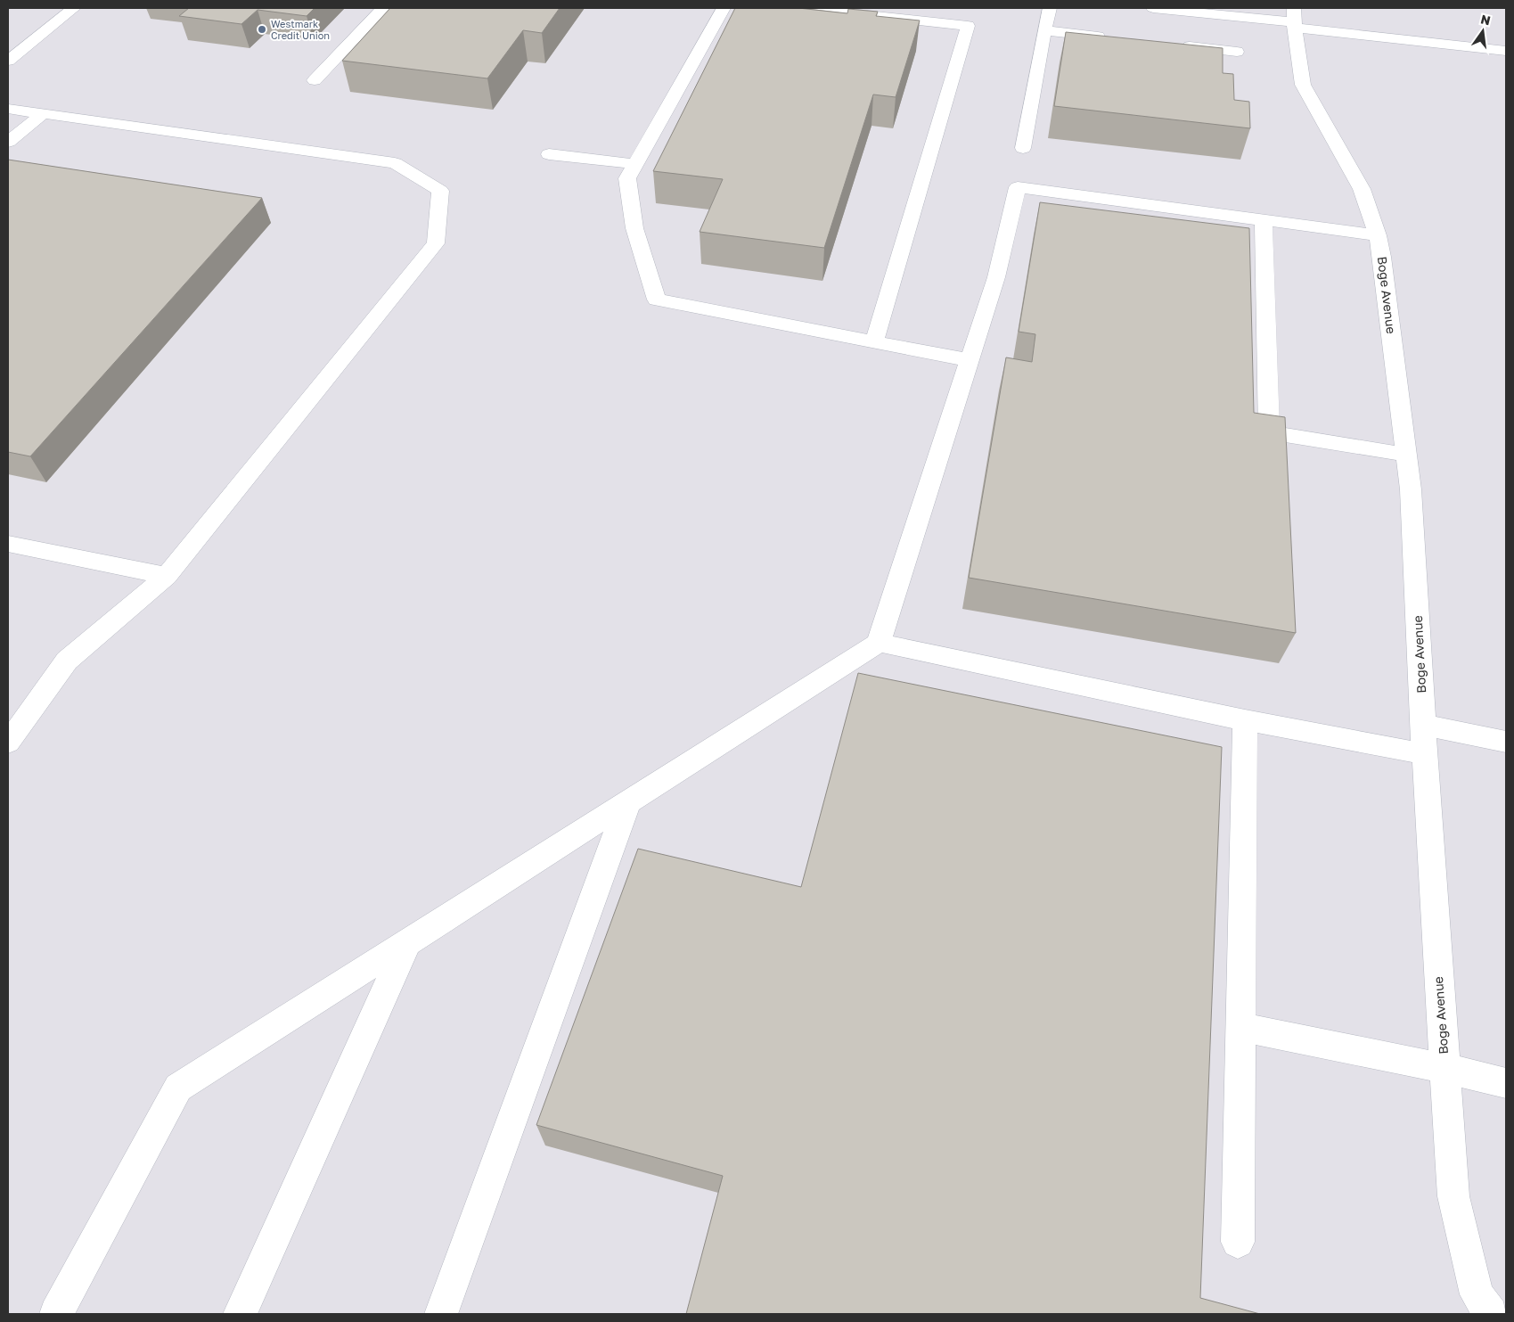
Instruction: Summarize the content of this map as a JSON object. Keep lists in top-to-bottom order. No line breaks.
{"streets":{"street":["Boge Avenue"]},"places":["Westmark Credit Union"],"north":"top"}
